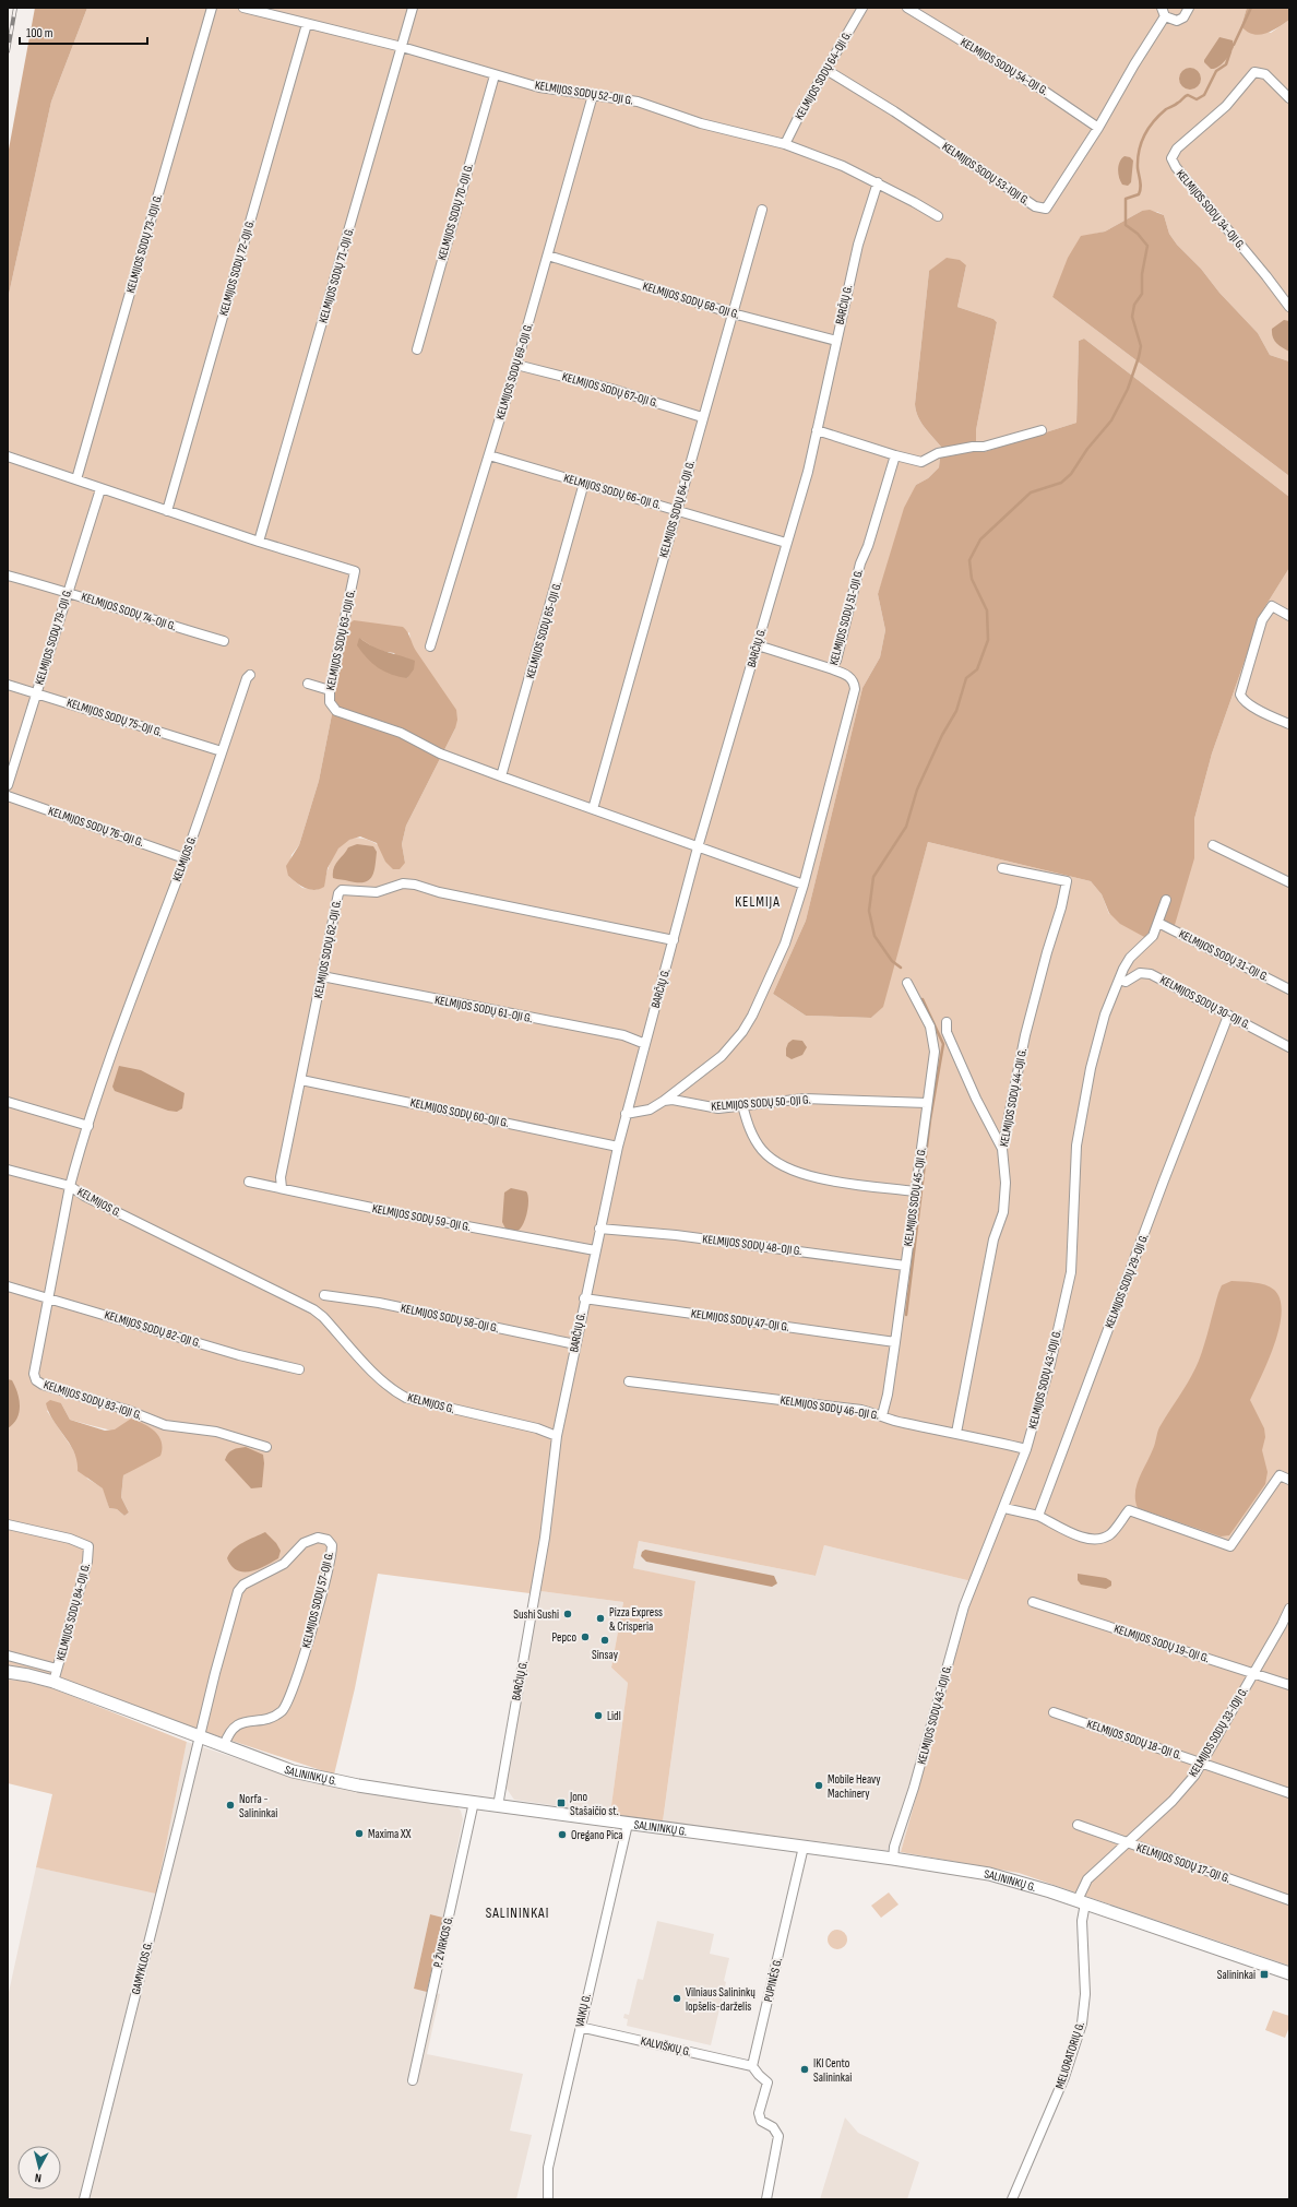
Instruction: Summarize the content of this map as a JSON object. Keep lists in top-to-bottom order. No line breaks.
{"streets":{"main road":["SALININKŲ G."],"street":["KELMIJOS SODŲ 54-OJI G.","KELMIJOS SODŲ 64-OJI G.","KELMIJOS SODŲ 52-OJI G.","KELMIJOS SODŲ 53-IOJI G.","KELMIJOS SODŲ 34-OJI G.","KELMIJOS SODŲ 70-OJI G.","KELMIJOS SODŲ 73-IOJI G.","KELMIJOS SODŲ 72-OJI G.","KELMIJOS SODŲ 71-OJI G.","KELMIJOS SODŲ 68-OJI G.","BARČIŲ G.","KELMIJOS SODŲ 69-OJI G.","KELMIJOS SODŲ 67-OJI G.","KELMIJOS SODŲ 66-OJI G.","KELMIJOS SODŲ 74-OJI G.","KELMIJOS SODŲ 51-OJI G.","KELMIJOS SODŲ 65-OJI G.","KELMIJOS SODŲ 79-OJI G.","KELMIJOS SODŲ 63-IOJI G.","KELMIJOS SODŲ 75-OJI G.","KELMIJOS SODŲ 76-OJI G.","KELMIJOS G.","KELMIJOS SODŲ 62-OJI G.","KELMIJOS SODŲ 31-OJI G.","KELMIJOS SODŲ 30-OJI G.","KELMIJOS SODŲ 61-OJI G.","KELMIJOS SODŲ 44-OJI G.","KELMIJOS SODŲ 50-OJI G.","KELMIJOS SODŲ 60-OJI G.","KELMIJOS SODŲ 45-OJI G.","KELMIJOS SODŲ 59-OJI G.","KELMIJOS SODŲ 48-OJI G.","KELMIJOS SODŲ 29-OJI G.","KELMIJOS SODŲ 58-OJI G.","KELMIJOS SODŲ 47-OJI G.","KELMIJOS SODŲ 82-OJI G.","KELMIJOS SODŲ 43-IOJI G.","KELMIJOS SODŲ 83-IOJI G.","KELMIJOS SODŲ 46-OJI G.","KELMIJOS SODŲ 57-OJI G.","KELMIJOS SODŲ 84-OJI G.","KELMIJOS SODŲ 19-OJI G.","KELMIJOS SODŲ 33-IOJI G.","KELMIJOS SODŲ 18-OJI G.","KELMIJOS SODŲ 17-OJI G.","P. ŽVIRKOS G.","GAMYKLOS G.","PUPINĖS G.","VAIKŲ G.","KALVIŠKIŲ G.","MELIORATORIŲ G."]},"crossings":[["KELMIJOS SODŲ 54-OJI G.","KELMIJOS SODŲ 53-IOJI G."],["KELMIJOS SODŲ 64-OJI G.","KELMIJOS SODŲ 52-OJI G."],["KELMIJOS SODŲ 64-OJI G.","KELMIJOS SODŲ 53-IOJI G."],["KELMIJOS SODŲ 64-OJI G.","KELMIJOS SODŲ 68-OJI G."],["KELMIJOS SODŲ 64-OJI G.","KELMIJOS SODŲ 67-OJI G."],["KELMIJOS SODŲ 64-OJI G.","KELMIJOS SODŲ 66-OJI G."],["KELMIJOS SODŲ 64-OJI G.","KELMIJOS SODŲ 63-IOJI G."],["KELMIJOS SODŲ 52-OJI G.","KELMIJOS SODŲ 70-OJI G."],["KELMIJOS SODŲ 52-OJI G.","KELMIJOS SODŲ 72-OJI G."],["KELMIJOS SODŲ 52-OJI G.","KELMIJOS SODŲ 71-OJI G."],["KELMIJOS SODŲ 52-OJI G.","BARČIŲ G."],["KELMIJOS SODŲ 52-OJI G.","KELMIJOS SODŲ 69-OJI G."],["KELMIJOS SODŲ 73-IOJI G.","KELMIJOS SODŲ 63-IOJI G."],["KELMIJOS SODŲ 72-OJI G.","KELMIJOS SODŲ 63-IOJI G."],["KELMIJOS SODŲ 71-OJI G.","KELMIJOS SODŲ 63-IOJI G."],["KELMIJOS SODŲ 68-OJI G.","BARČIŲ G."],["KELMIJOS SODŲ 68-OJI G.","KELMIJOS SODŲ 69-OJI G."],["BARČIŲ G.","KELMIJOS SODŲ 66-OJI G."],["BARČIŲ G.","KELMIJOS SODŲ 63-IOJI G."],["BARČIŲ G.","KELMIJOS G."],["BARČIŲ G.","KELMIJOS SODŲ 62-OJI G."],["BARČIŲ G.","KELMIJOS SODŲ 61-OJI G."],["BARČIŲ G.","KELMIJOS SODŲ 50-OJI G."],["BARČIŲ G.","KELMIJOS SODŲ 60-OJI G."],["BARČIŲ G.","KELMIJOS SODŲ 59-OJI G."],["BARČIŲ G.","KELMIJOS SODŲ 48-OJI G."],["BARČIŲ G.","KELMIJOS SODŲ 58-OJI G."],["BARČIŲ G.","KELMIJOS SODŲ 47-OJI G."],["BARČIŲ G.","SALININKŲ G."],["KELMIJOS SODŲ 69-OJI G.","KELMIJOS SODŲ 67-OJI G."],["KELMIJOS SODŲ 69-OJI G.","KELMIJOS SODŲ 66-OJI G."],["KELMIJOS SODŲ 66-OJI G.","KELMIJOS SODŲ 65-OJI G."],["KELMIJOS SODŲ 74-OJI G.","KELMIJOS SODŲ 79-OJI G."],["KELMIJOS SODŲ 51-OJI G.","KELMIJOS SODŲ 50-OJI G."],["KELMIJOS SODŲ 65-OJI G.","KELMIJOS SODŲ 63-IOJI G."],["KELMIJOS SODŲ 79-OJI G.","KELMIJOS SODŲ 63-IOJI G."],["KELMIJOS SODŲ 79-OJI G.","KELMIJOS SODŲ 75-OJI G."],["KELMIJOS SODŲ 75-OJI G.","KELMIJOS G."],["KELMIJOS SODŲ 76-OJI G.","KELMIJOS G."],["KELMIJOS G.","KELMIJOS SODŲ 83-IOJI G."],["KELMIJOS SODŲ 62-OJI G.","KELMIJOS SODŲ 61-OJI G."],["KELMIJOS SODŲ 62-OJI G.","KELMIJOS SODŲ 60-OJI G."],["KELMIJOS SODŲ 62-OJI G.","KELMIJOS SODŲ 59-OJI G."],["KELMIJOS SODŲ 31-OJI G.","KELMIJOS SODŲ 43-IOJI G."],["KELMIJOS SODŲ 30-OJI G.","KELMIJOS SODŲ 29-OJI G."],["KELMIJOS SODŲ 30-OJI G.","KELMIJOS SODŲ 43-IOJI G."],["KELMIJOS SODŲ 44-OJI G.","KELMIJOS SODŲ 46-OJI G."],["KELMIJOS SODŲ 50-OJI G.","KELMIJOS SODŲ 45-OJI G."],["KELMIJOS SODŲ 45-OJI G.","KELMIJOS SODŲ 48-OJI G."],["KELMIJOS SODŲ 45-OJI G.","KELMIJOS SODŲ 47-OJI G."],["KELMIJOS SODŲ 45-OJI G.","KELMIJOS SODŲ 46-OJI G."],["KELMIJOS SODŲ 82-OJI G.","KELMIJOS SODŲ 83-IOJI G."],["KELMIJOS SODŲ 43-IOJI G.","KELMIJOS SODŲ 46-OJI G."],["KELMIJOS SODŲ 43-IOJI G.","SALININKŲ G."],["KELMIJOS SODŲ 57-OJI G.","SALININKŲ G."],["KELMIJOS SODŲ 57-OJI G.","GAMYKLOS G."],["KELMIJOS SODŲ 84-OJI G.","SALININKŲ G."],["KELMIJOS SODŲ 19-OJI G.","KELMIJOS SODŲ 33-IOJI G."],["KELMIJOS SODŲ 33-IOJI G.","KELMIJOS SODŲ 18-OJI G."],["KELMIJOS SODŲ 33-IOJI G.","SALININKŲ G."],["KELMIJOS SODŲ 33-IOJI G.","KELMIJOS SODŲ 17-OJI G."],["KELMIJOS SODŲ 33-IOJI G.","MELIORATORIŲ G."],["SALININKŲ G.","P. ŽVIRKOS G."],["SALININKŲ G.","GAMYKLOS G."],["SALININKŲ G.","PUPINĖS G."],["SALININKŲ G.","VAIKŲ G."],["SALININKŲ G.","MELIORATORIŲ G."],["PUPINĖS G.","KALVIŠKIŲ G."],["VAIKŲ G.","KALVIŠKIŲ G."]],"districts":["KELMIJA","SALININKAI"],"places":{"other":["Sushi Sushi","Pizza Express & Crisperia","Pepco","Sinsay","Lidl","Mobile Heavy Machinery","Norfa - Salininkai","Maxima XX","Oregano Pica","Vilniaus Salininkų lopšelis-darželis","IKI Cento Salininkai"],"transit":["Jono Stašaičio st.","Salininkai"]},"scale_bar":"100 m","north":"bottom"}
